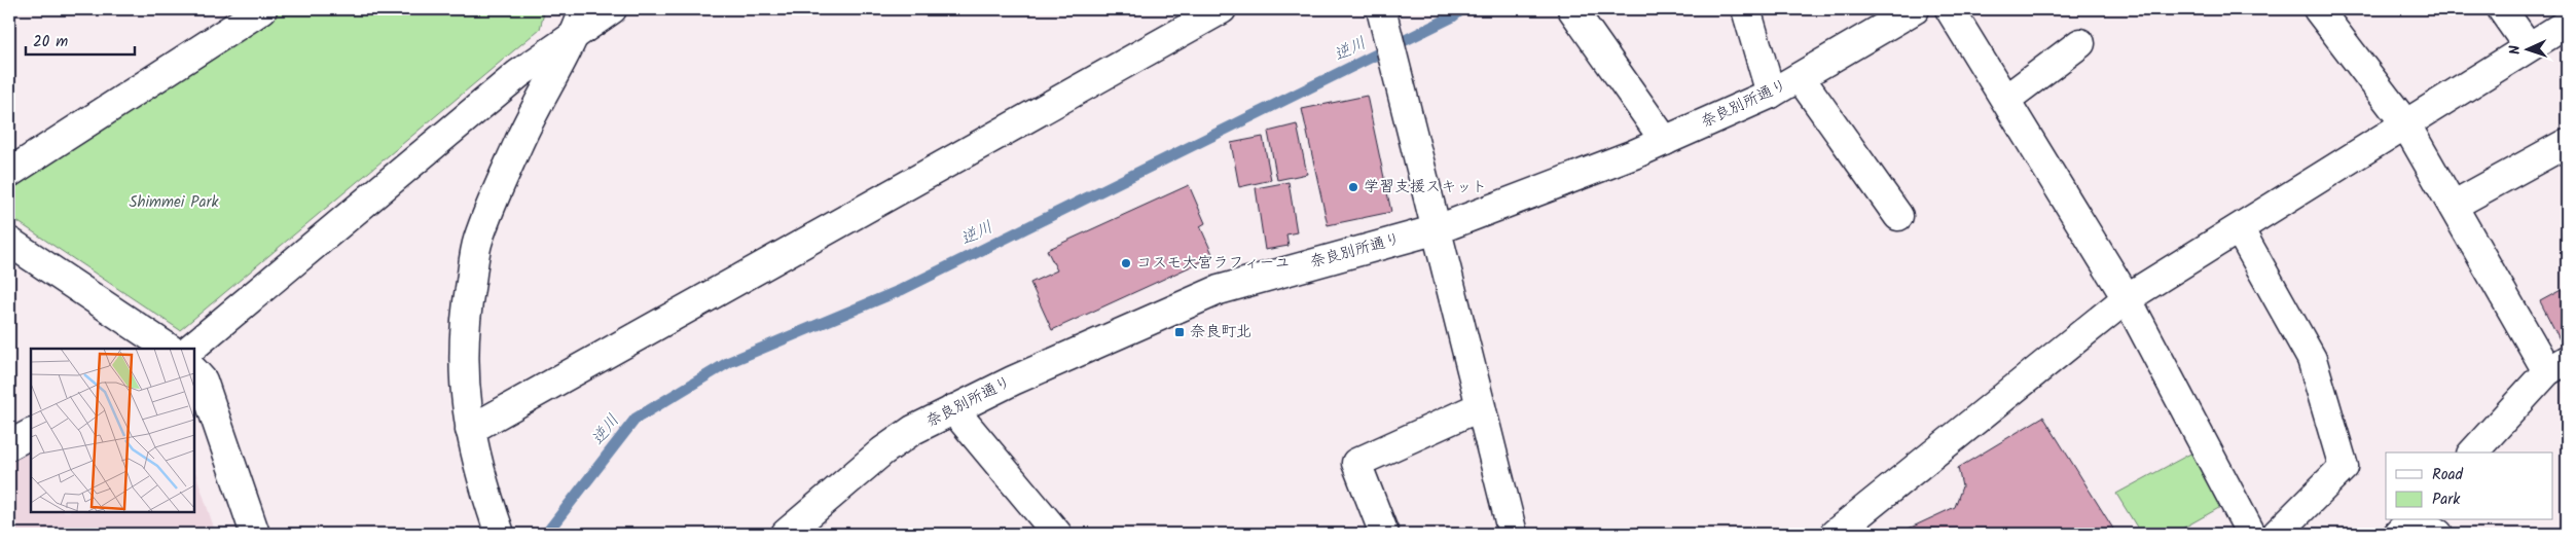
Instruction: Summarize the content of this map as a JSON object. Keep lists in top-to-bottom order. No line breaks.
{"streets":{"street":["奈良別所通り"]},"water":["逆川"],"parks":["Shimmei Park"],"places":{"other":["学習支援スキット","コスモ大宮ラフィーユ"],"transit":["奈良町北"]},"legend":["Road","Park"],"scale_bar":"20 m","north":"left"}
